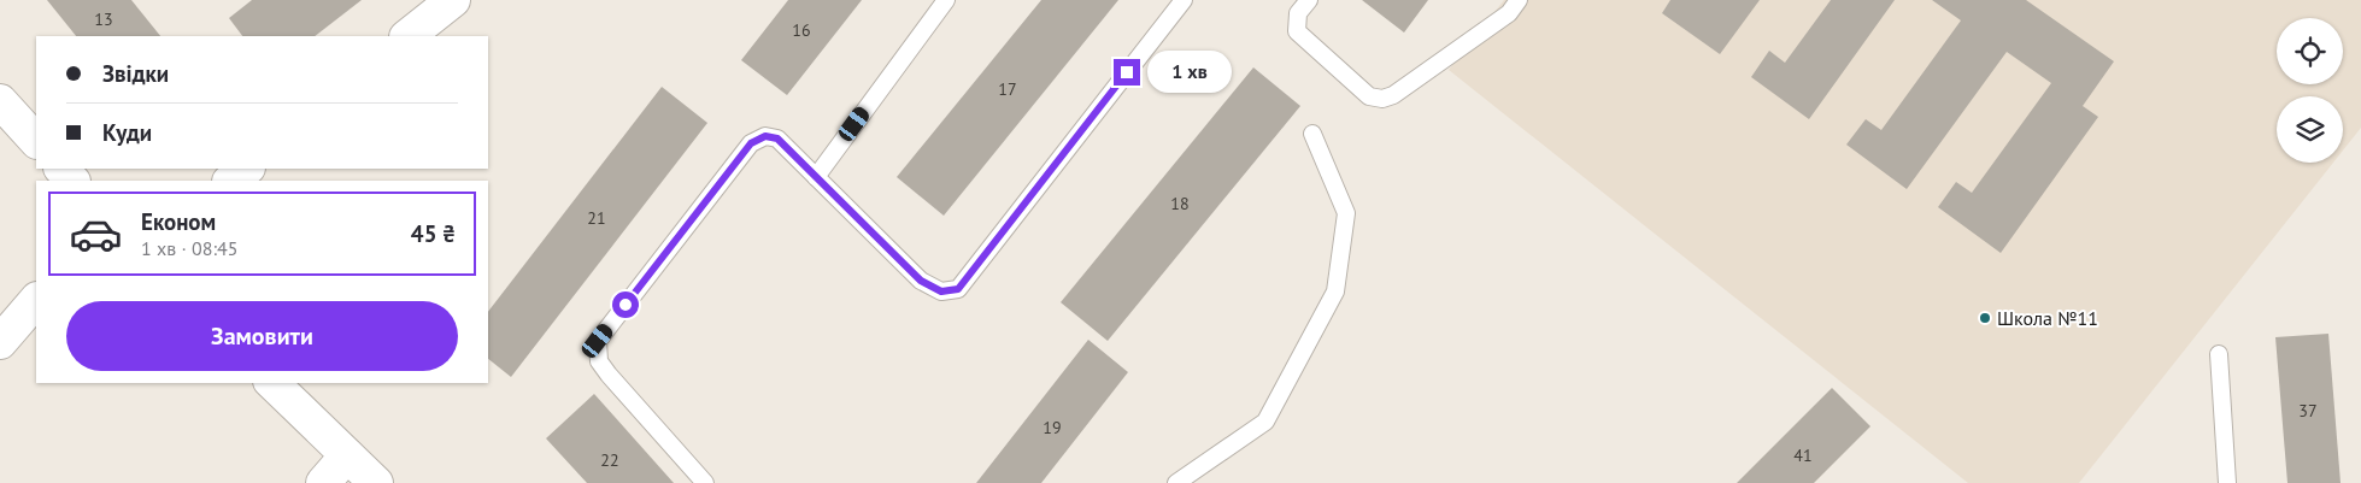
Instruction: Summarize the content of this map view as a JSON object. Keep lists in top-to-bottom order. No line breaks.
{"places":["Школа №11"],"house_numbers":["13","16","17","18","21","37","19","41","22"],"page":{"banner":["Звідки","Куди"],"bubble":"1 хв","list":[{"name":"Економ","note":"1 хв · 08:45","value":"45 ₴"}],"buttons":"Замовити"}}
